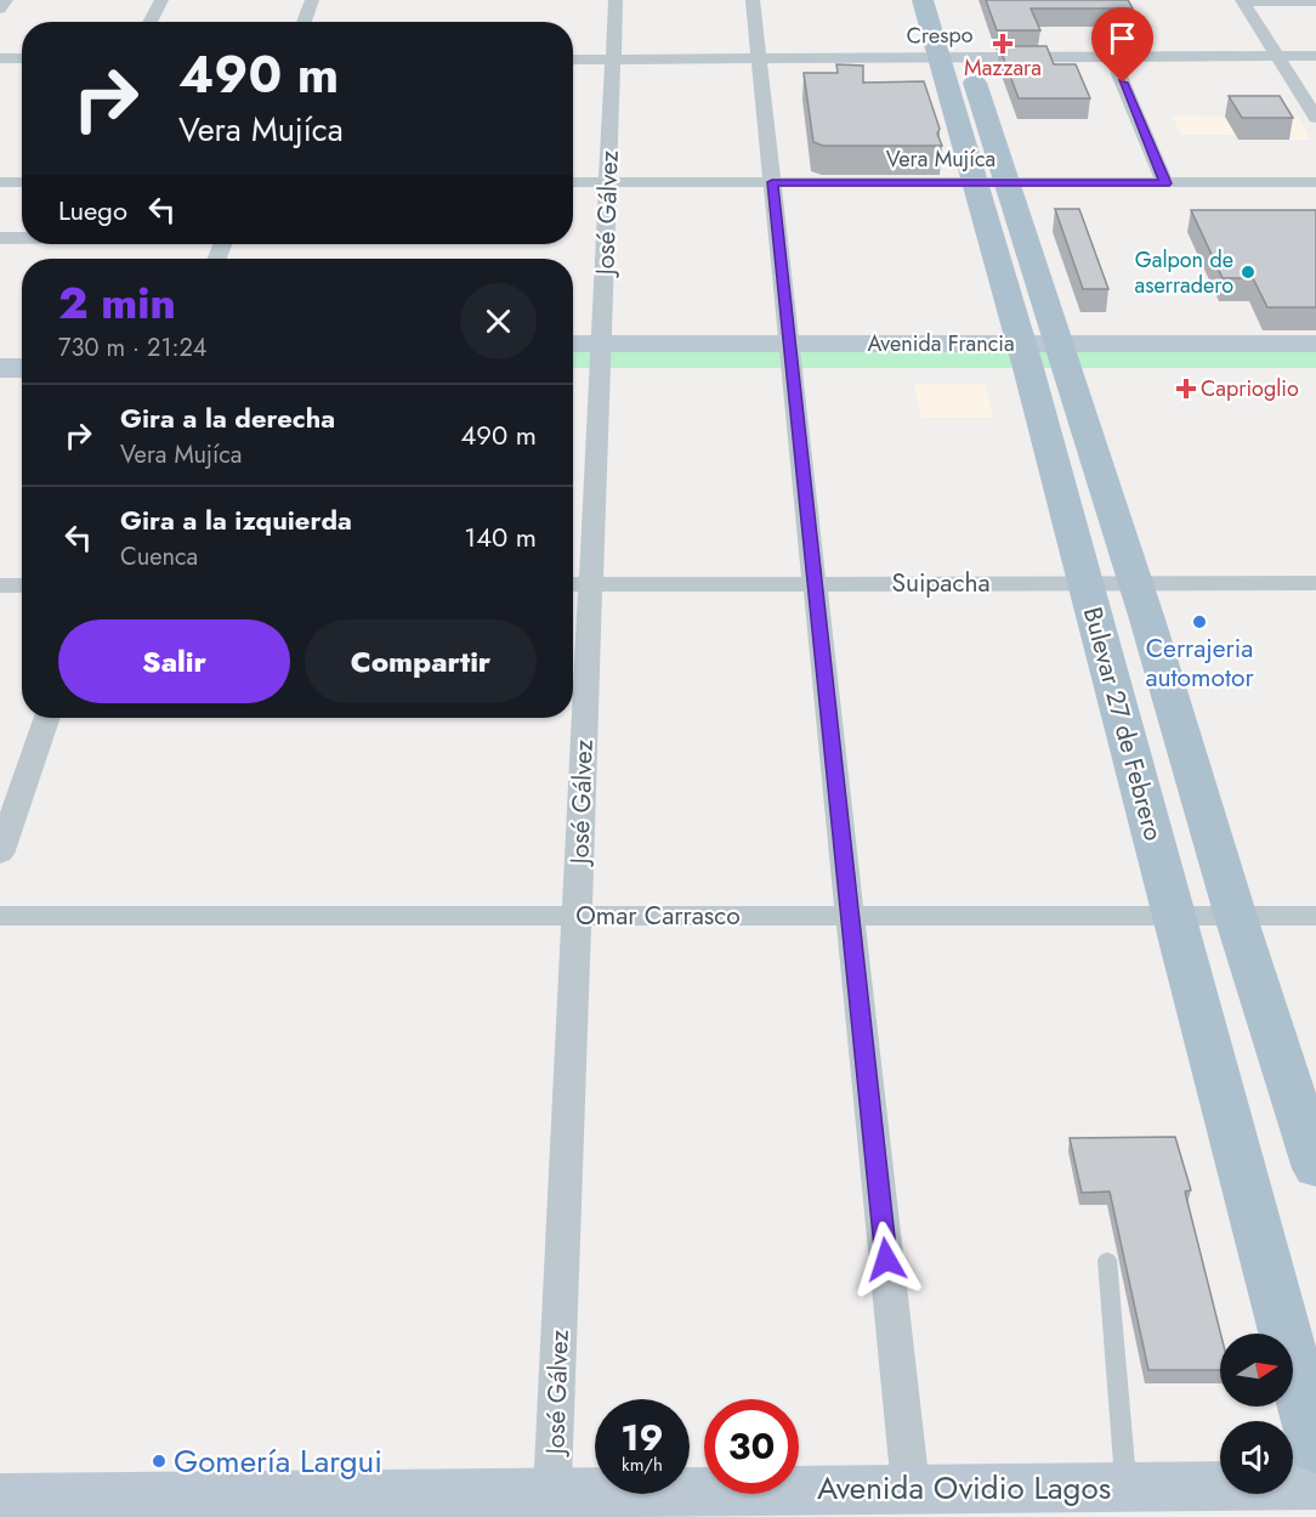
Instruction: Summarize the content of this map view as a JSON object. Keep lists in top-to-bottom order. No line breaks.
{"streets":{"main road":["Avenida Francia","Bulevar 27 de Febrero","Avenida Ovidio Lagos"],"street":["Crespo","Vera Mujíca","José Gálvez","Suipacha","Omar Carrasco"]},"crossings":[["Crespo","José Gálvez"],["Crespo","Bulevar 27 de Febrero"],["Vera Mujíca","José Gálvez"],["Vera Mujíca","Bulevar 27 de Febrero"],["José Gálvez","Avenida Francia"],["José Gálvez","Suipacha"],["José Gálvez","Omar Carrasco"],["José Gálvez","Avenida Ovidio Lagos"],["Avenida Francia","Bulevar 27 de Febrero"],["Suipacha","Bulevar 27 de Febrero"],["Bulevar 27 de Febrero","Omar Carrasco"]],"places":{"health":["Mazzara","Caprioglio"],"other":["Galpon de aserradero","Cerrajeria automotor","Gomería Largui"]},"north":"right","page":{"turn":["490 m","Vera Mujíca"],"then":"Luego","heading":["2 min","730 m · 21:24"],"list":[{"name":"Gira a la derecha","note":"Vera Mujíca","value":"490 m"},{"name":"Gira a la izquierda","note":"Cuenca","value":"140 m"}],"buttons":["Salir","Compartir"],"speed":"19 km/h","limit":"30"}}
